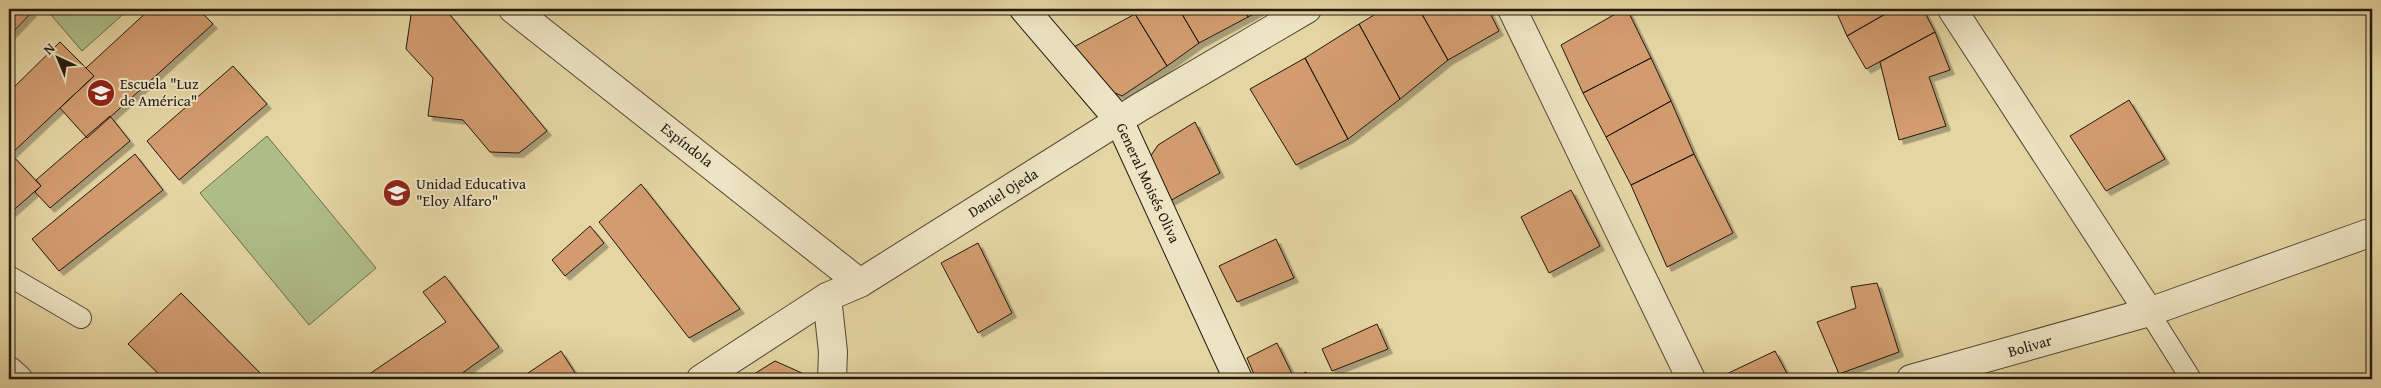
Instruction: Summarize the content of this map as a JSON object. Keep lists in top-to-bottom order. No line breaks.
{"streets":{"street":["Espíndola","General Moisés Oliva","Daniel Ojeda","Bolivar"]},"crossings":[["Espíndola","Daniel Ojeda"],["General Moisés Oliva","Daniel Ojeda"]],"places":{"school or university":["Escuela \"Luz de América\"","Unidad Educativa \"Eloy Alfaro\""]},"north":"top left"}
